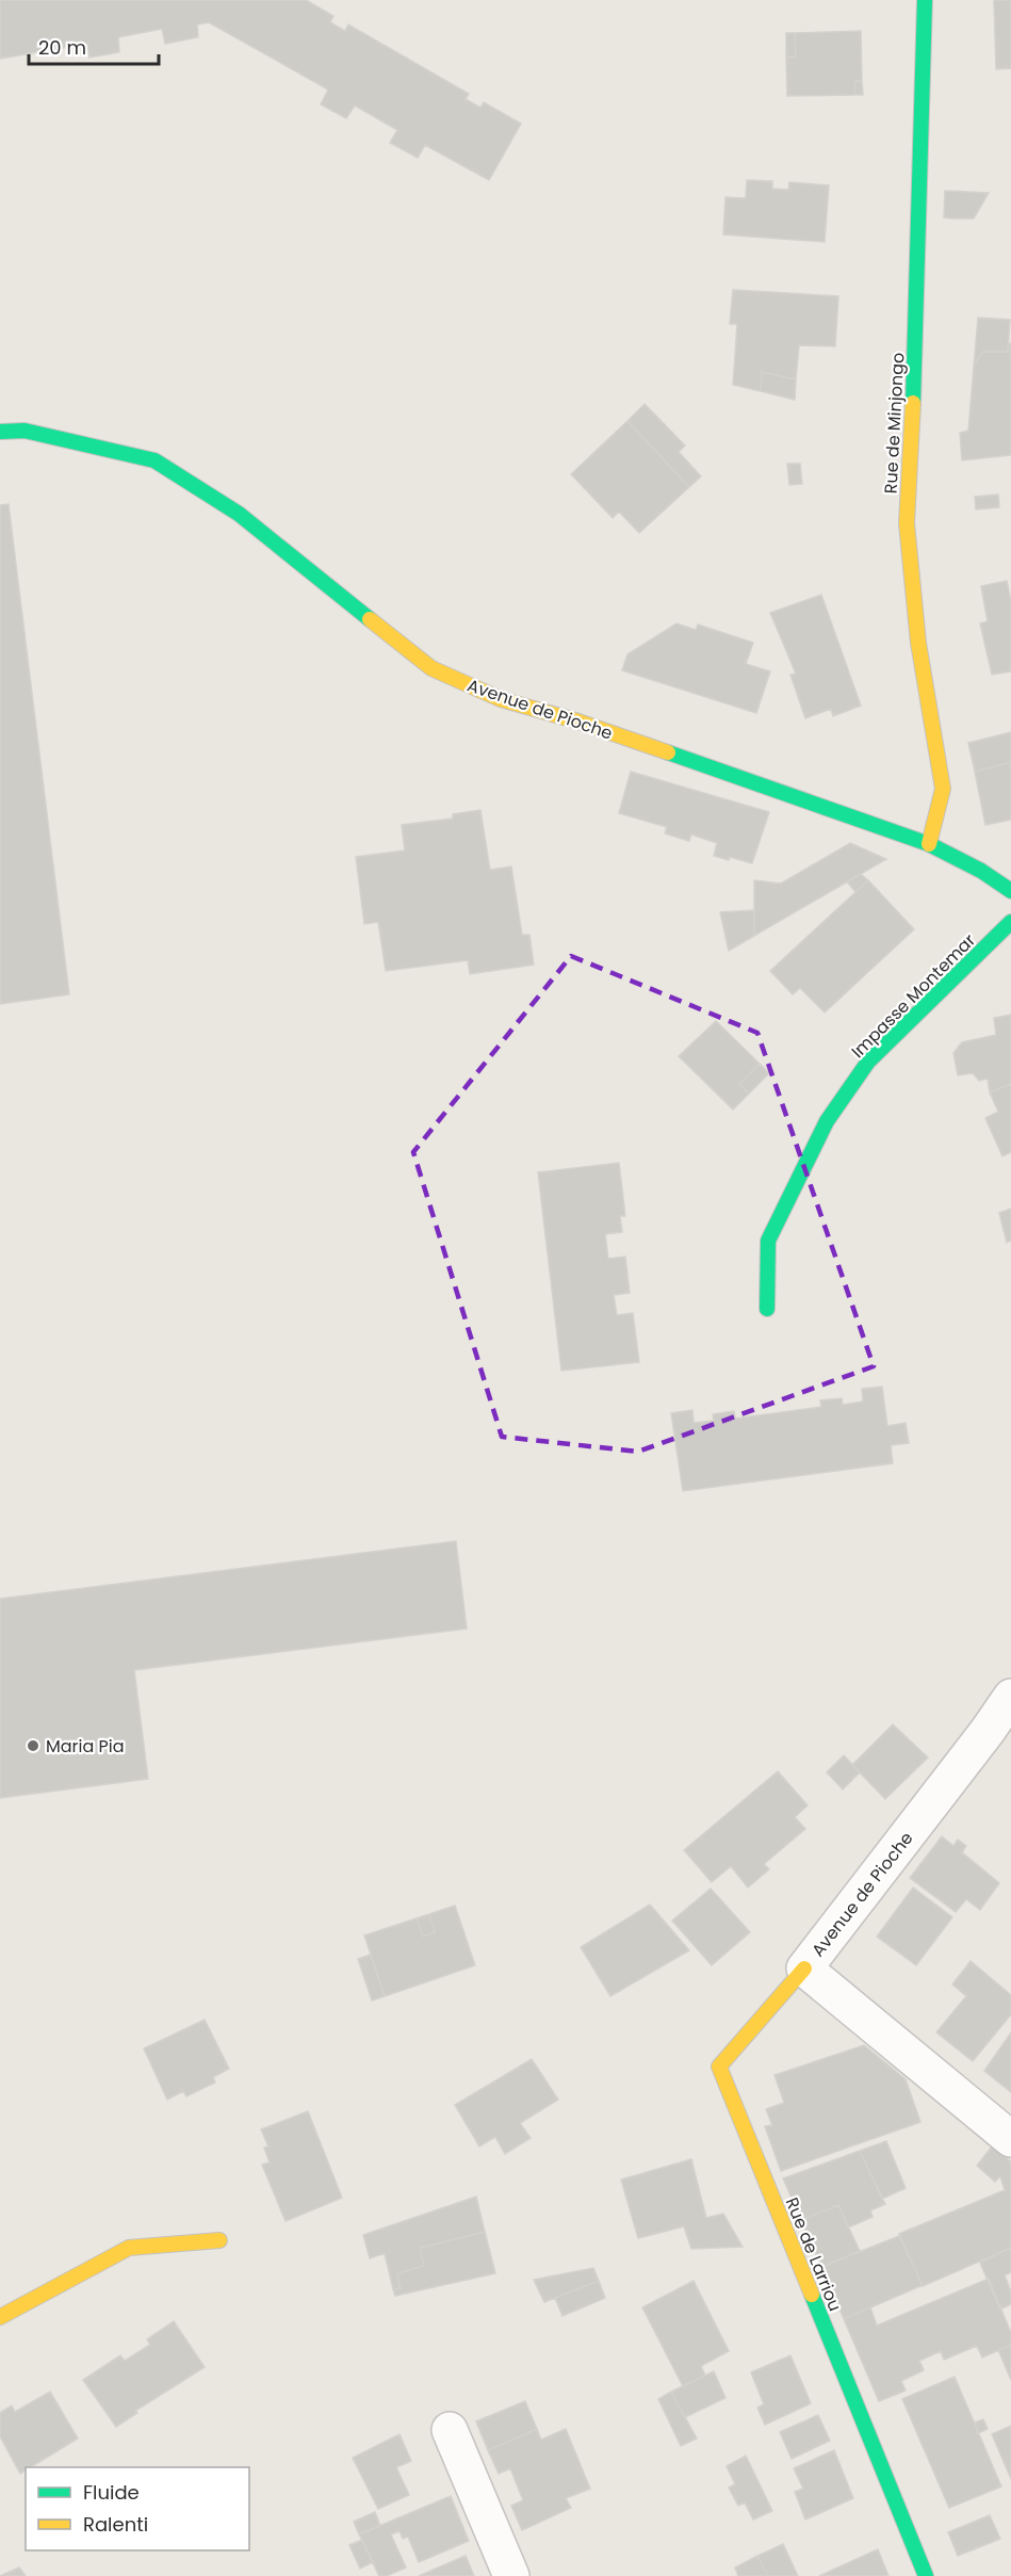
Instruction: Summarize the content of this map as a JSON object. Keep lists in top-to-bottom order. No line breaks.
{"streets":{"street":["Rue de Minjongo","Avenue de Pioche","Impasse Montemar","Rue de Larriou"]},"crossings":[["Rue de Minjongo","Avenue de Pioche"],["Avenue de Pioche","Rue de Larriou"]],"places":["Maria Pia"],"legend":["Fluide","Ralenti"],"scale_bar":"20 m"}
